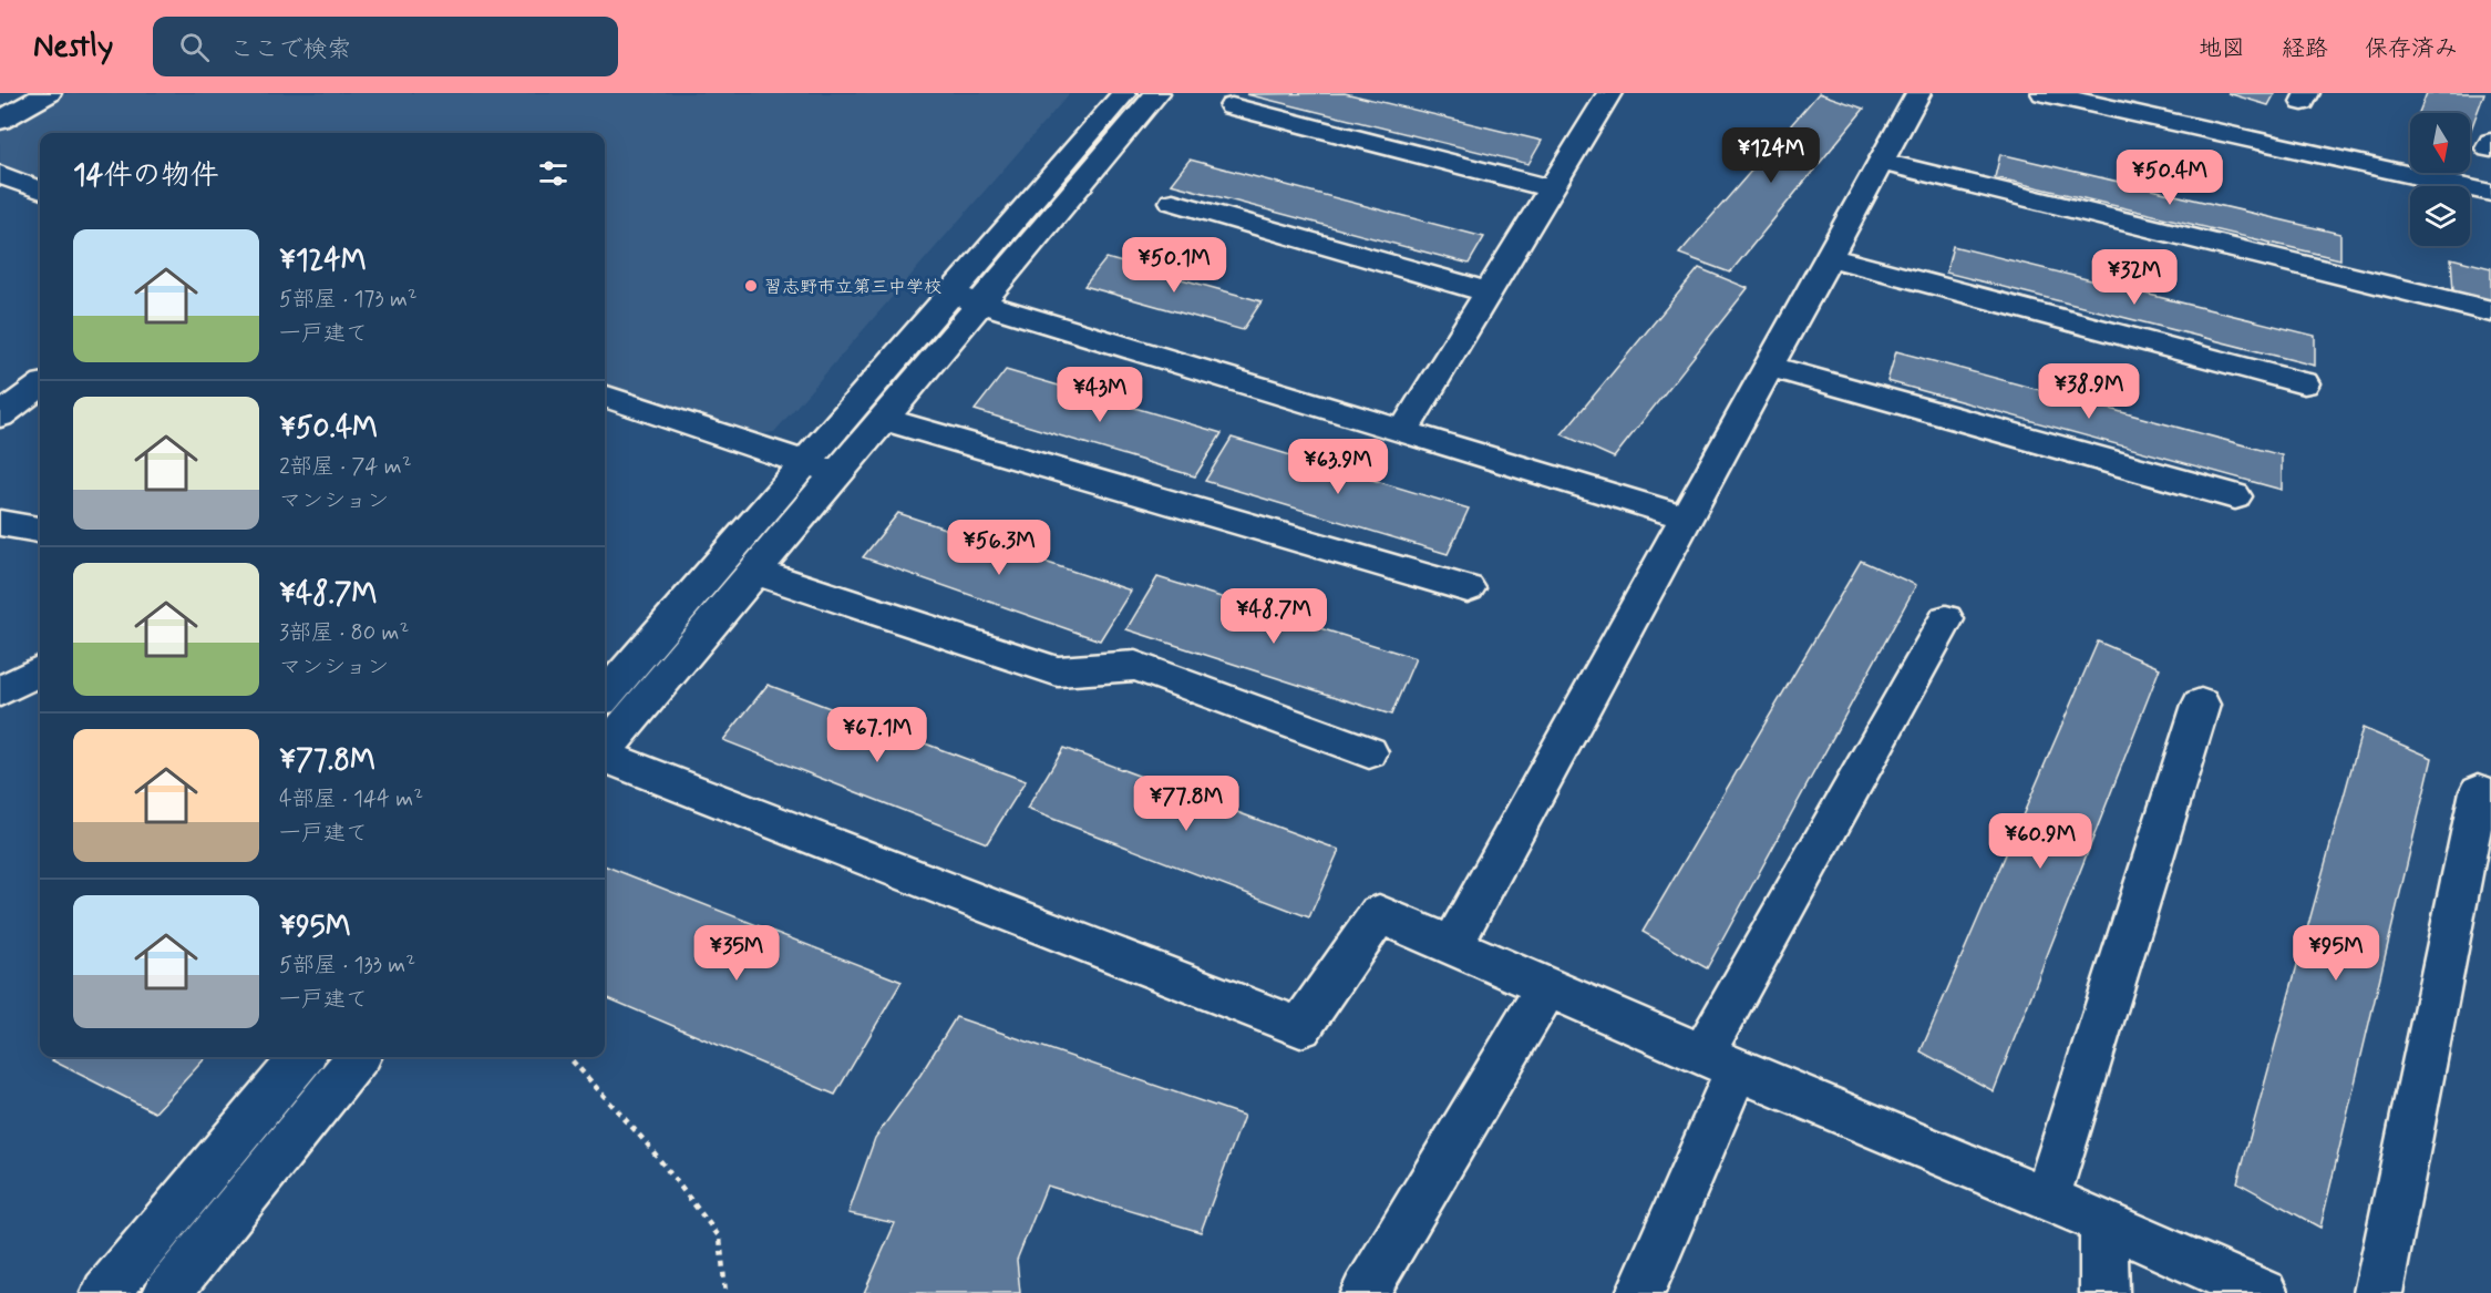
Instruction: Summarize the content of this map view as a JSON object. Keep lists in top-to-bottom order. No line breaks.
{"places":["習志野市立第三中学校"],"north":"bottom","page":{"header":"Nestly","search":"ここで検索","nav":["地図","経路","保存済み"],"price":["¥124M","¥50.4M","¥50.1M","¥32M","¥38.9M","¥43M","¥63.9M","¥56.3M","¥48.7M","¥67.1M","¥77.8M","¥60.9M","¥35M","¥95M"],"heading":"14件の物件","list":[{"name":"¥124M","note":"5部屋 · 173 m² · 一戸建て"},{"name":"¥50.4M","note":"2部屋 · 74 m² · マンション"},{"name":"¥48.7M","note":"3部屋 · 80 m² · マンション"},{"name":"¥77.8M","note":"4部屋 · 144 m² · 一戸建て"},{"name":"¥95M","note":"5部屋 · 133 m² · 一戸建て"}]}}
